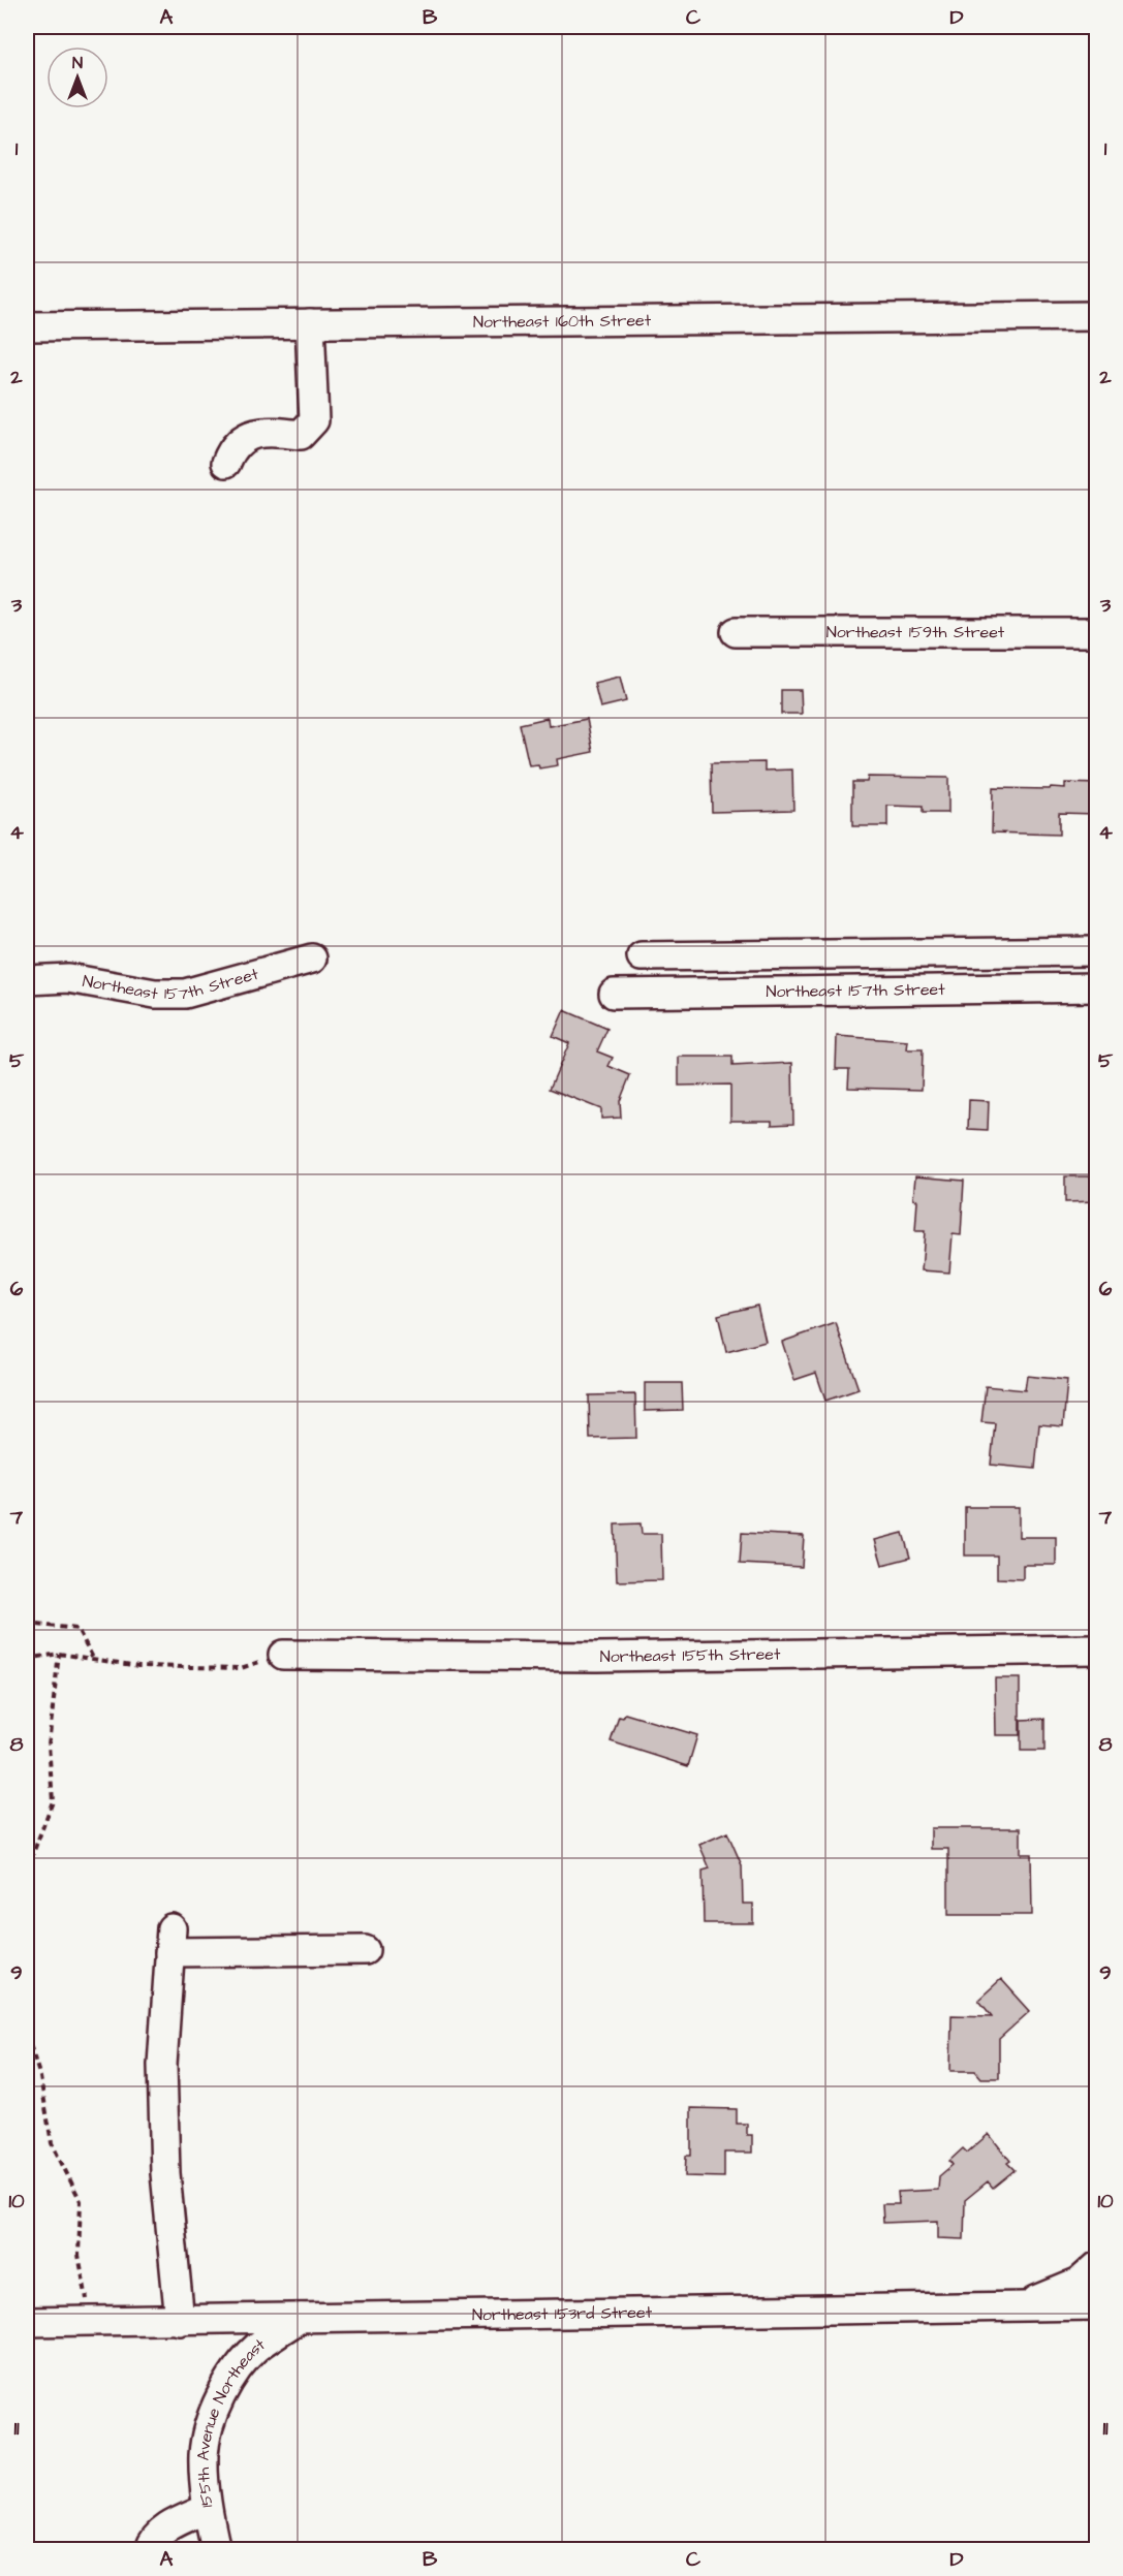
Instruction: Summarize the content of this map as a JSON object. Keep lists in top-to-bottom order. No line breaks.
{"streets":{"street":["Northeast 160th Street","Northeast 159th Street","Northeast 157th Street","Northeast 155th Street","Northeast 153rd Street","155th Avenue Northeast"]},"crossings":[["Northeast 153rd Street","155th Avenue Northeast"]],"north":"top","grid":{"columns":["A","B","C","D"],"rows":["1","2","3","4","5","6","7","8","9","10","11"]}}
